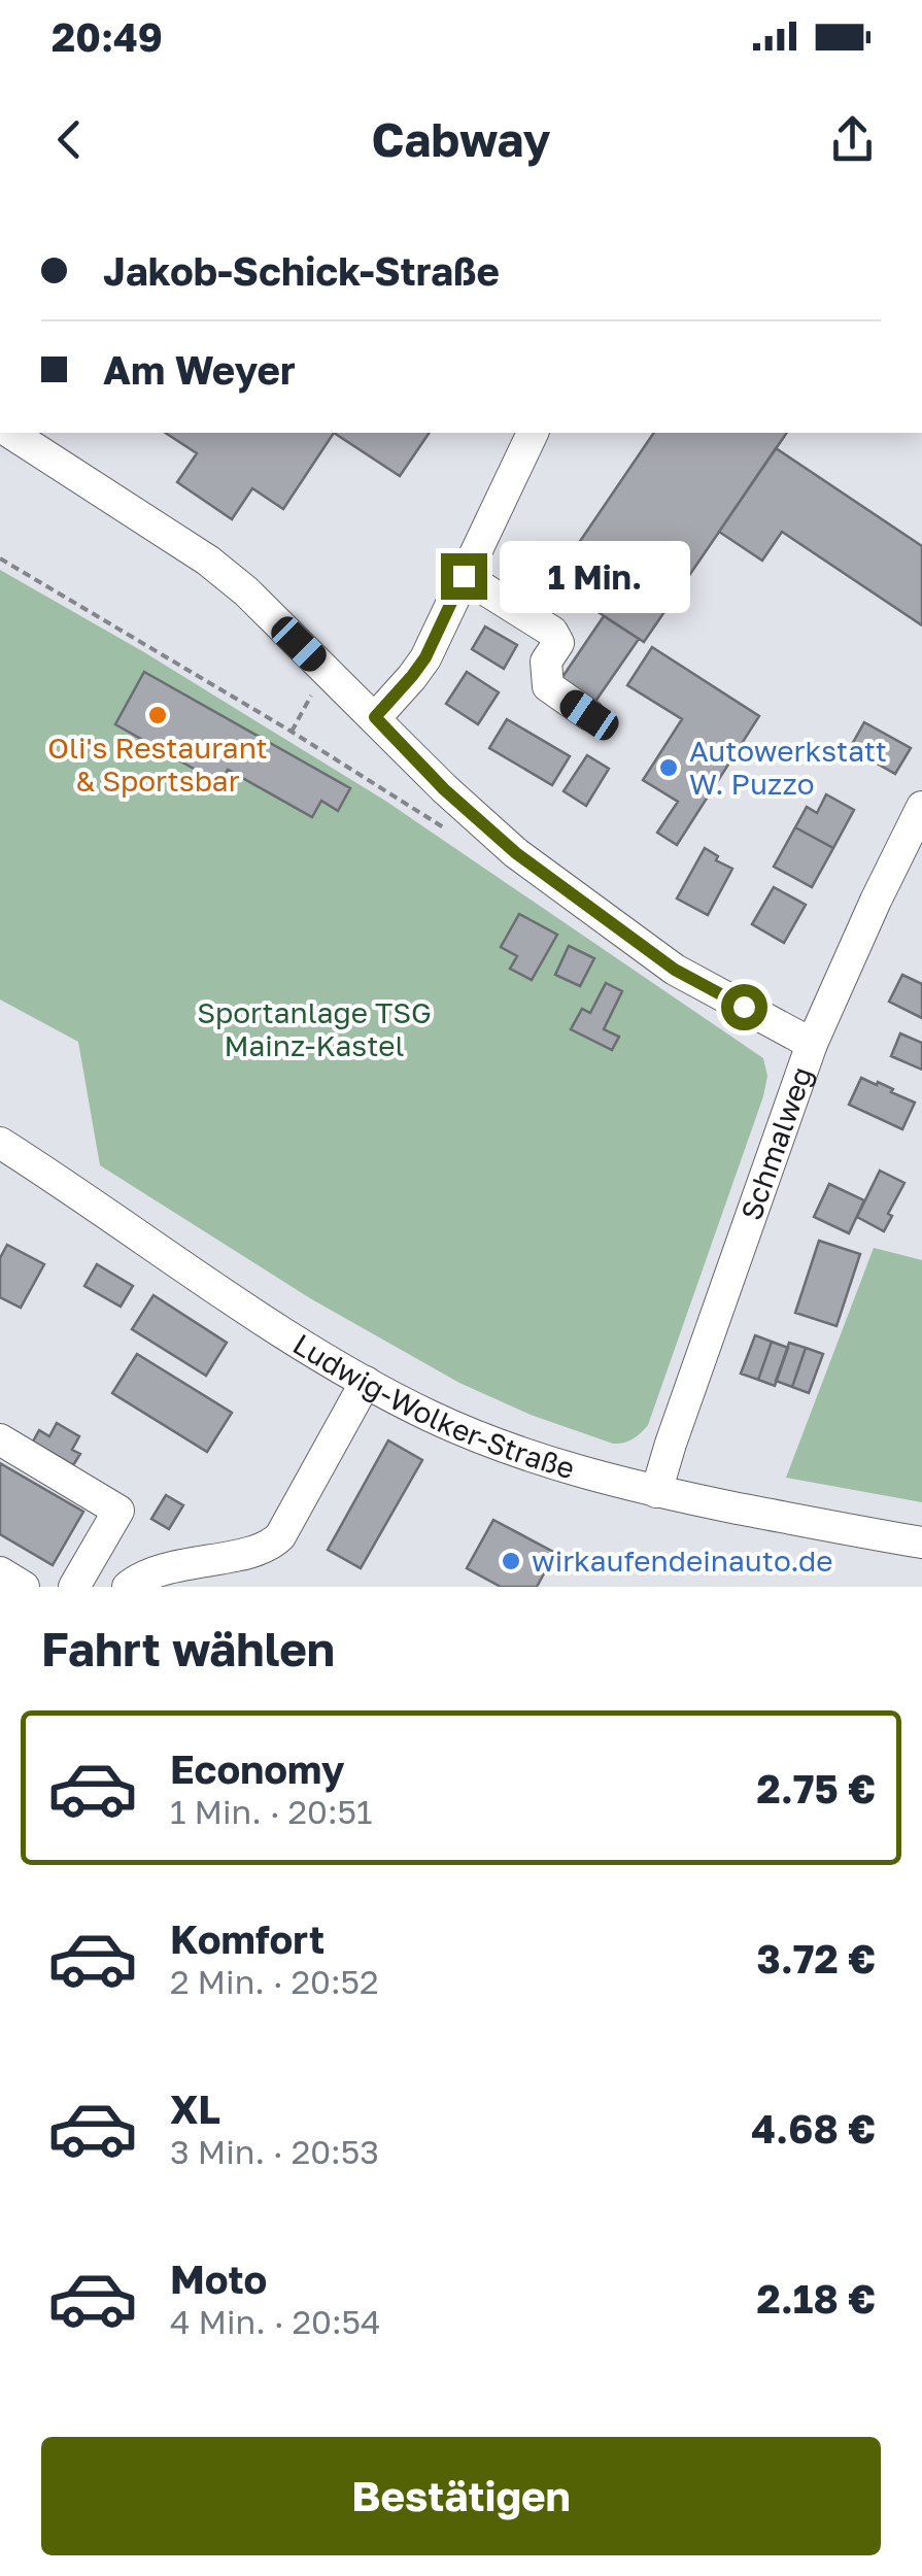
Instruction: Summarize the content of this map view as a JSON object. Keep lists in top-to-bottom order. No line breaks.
{"streets":{"street":["Schmalweg","Ludwig-Wolker-Straße"]},"crossings":[["Schmalweg","Ludwig-Wolker-Straße"]],"parks":["Sportanlage TSG Mainz-Kastel"],"places":["Oli's Restaurant & Sportsbar","Autowerkstatt W. Puzzo","wirkaufendeinauto.de"],"page":{"status":"20:49","header":"Cabway","banner":["Jakob-Schick-Straße","Am Weyer"],"bubble":"1 Min.","heading":"Fahrt wählen","list":[{"name":"Economy","note":"1 Min. · 20:51","value":"2.75 €"},{"name":"Komfort","note":"2 Min. · 20:52","value":"3.72 €"},{"name":"XL","note":"3 Min. · 20:53","value":"4.68 €"},{"name":"Moto","note":"4 Min. · 20:54","value":"2.18 €"}],"buttons":"Bestätigen"}}
